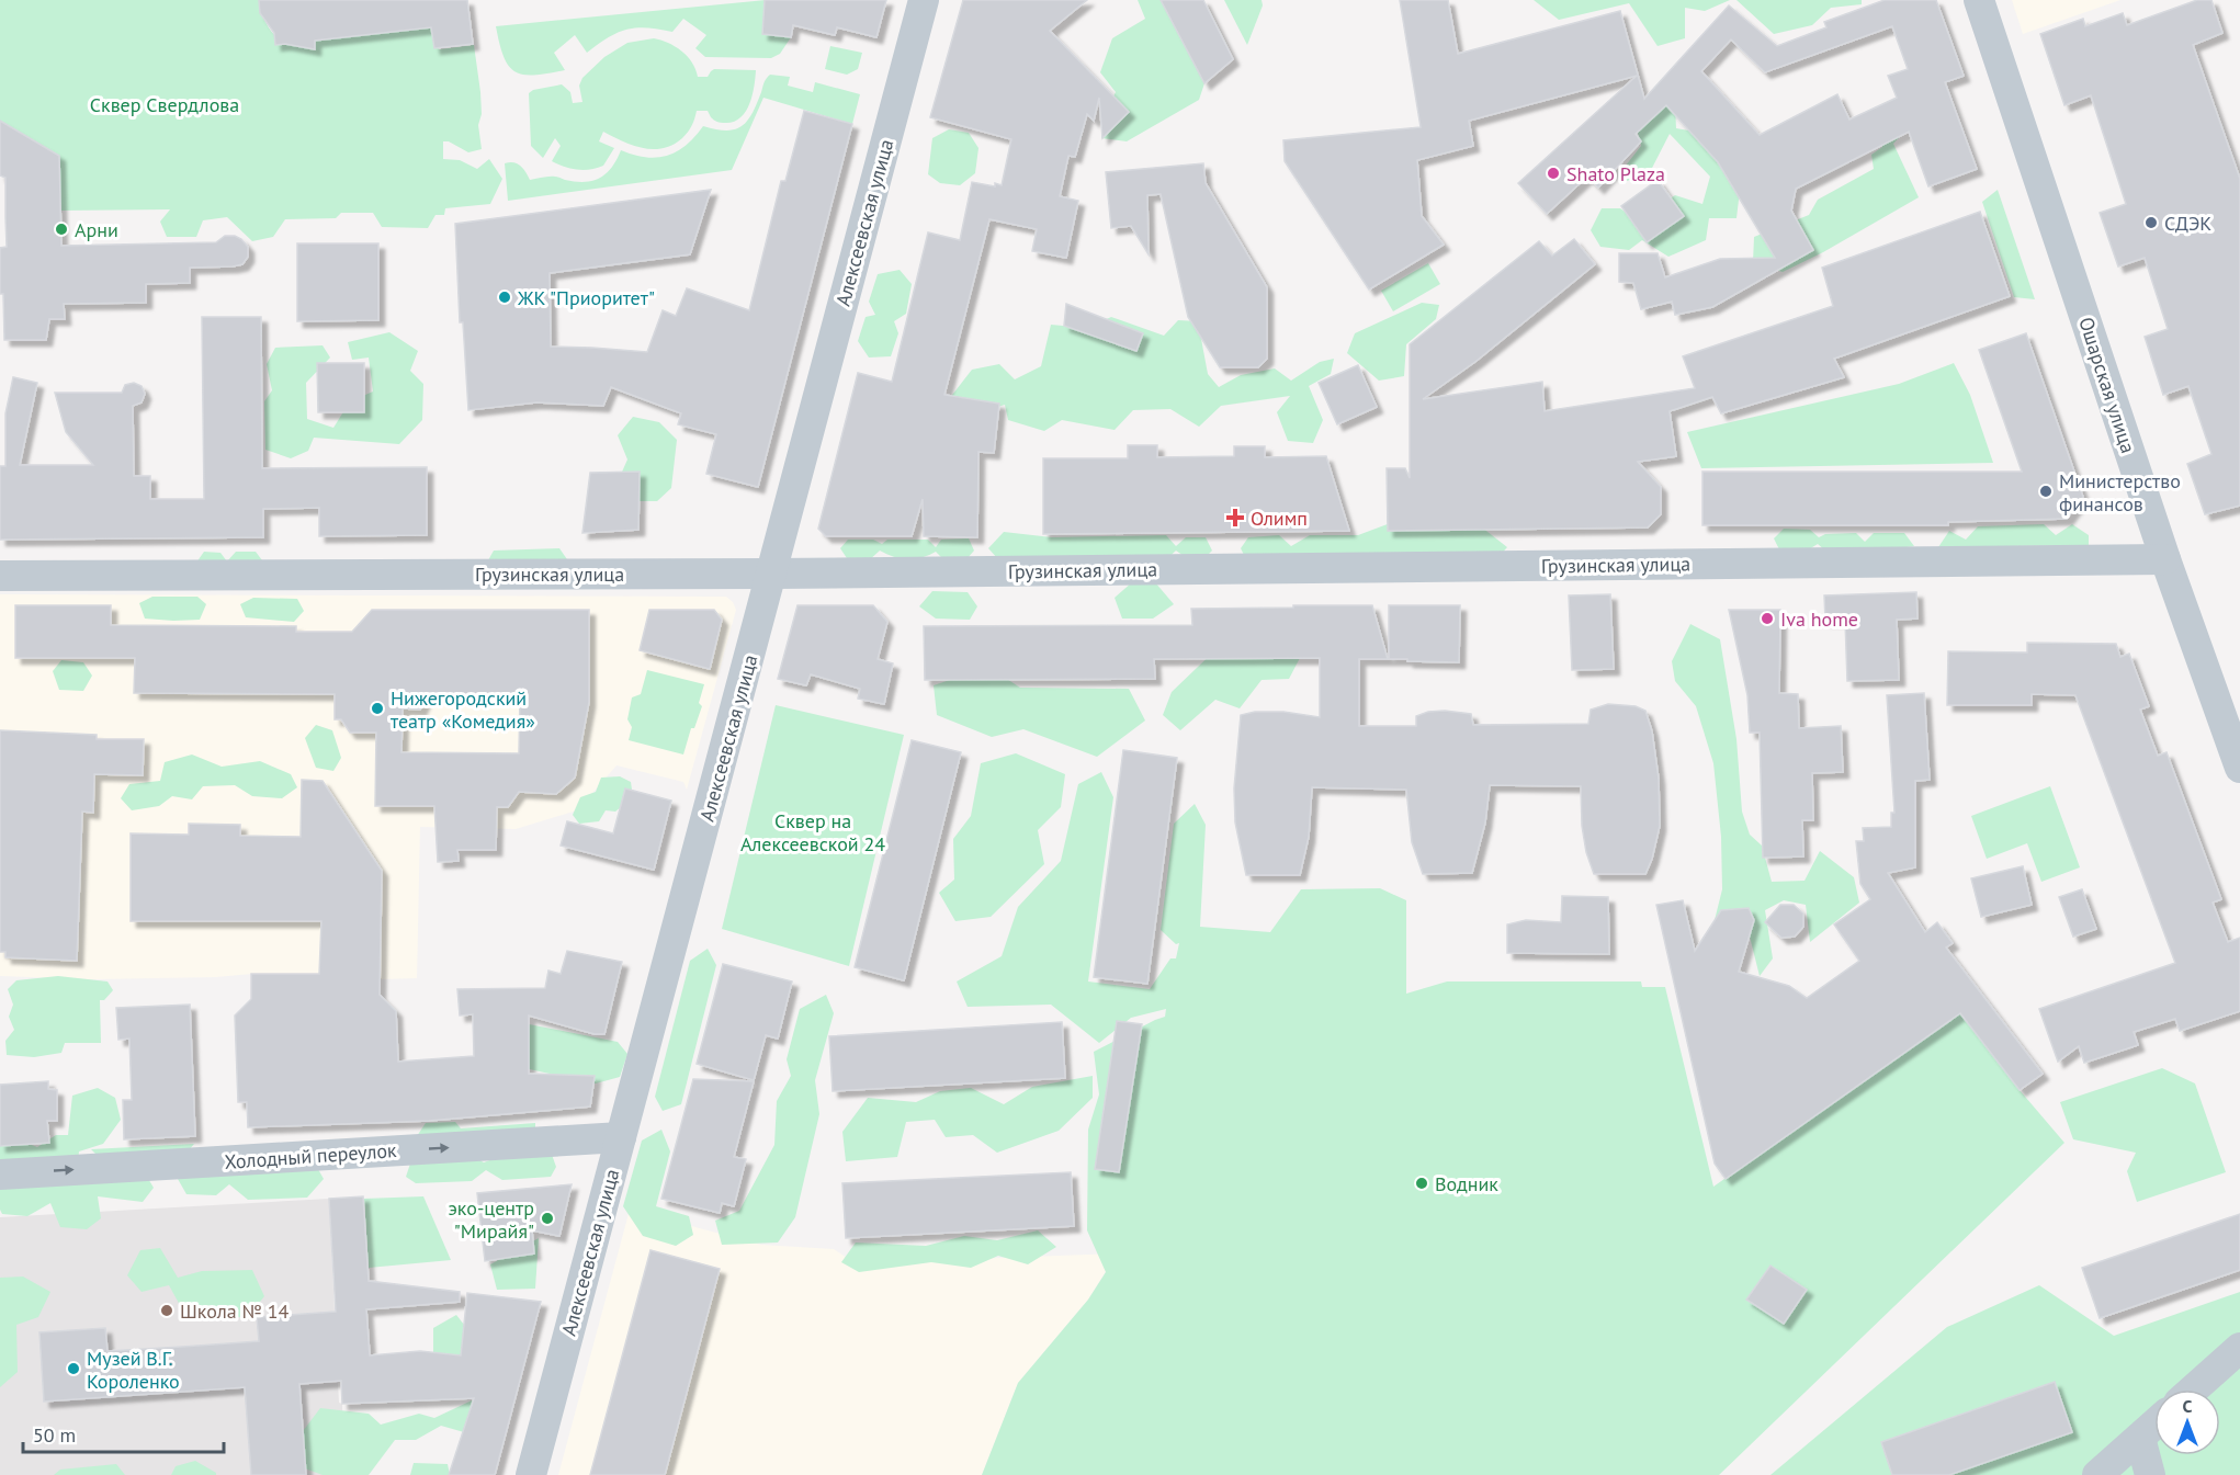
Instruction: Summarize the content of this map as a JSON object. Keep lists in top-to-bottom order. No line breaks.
{"streets":{"street":["Алексеевская улица","Ошарская улица","Грузинская улица","Холодный переулок"]},"crossings":[["Алексеевская улица","Грузинская улица"],["Алексеевская улица","Холодный переулок"],["Ошарская улица","Грузинская улица"]],"one_way":["Холодный переулок"],"parks":["Сквер Свердлова","Сквер на Алексеевской 24"],"places":{"other":["Shato Plaza","СДЭК","Арни","ЖК \"Приоритет\"","Министерство финансов","Iva home","Нижегородский театр «Комедия»","Водник","эко-центр \"Мирайя\"","Школа № 14","Музей В.Г. Короленко"],"health":["Олимп"]},"scale_bar":"50 m","north":"top"}
